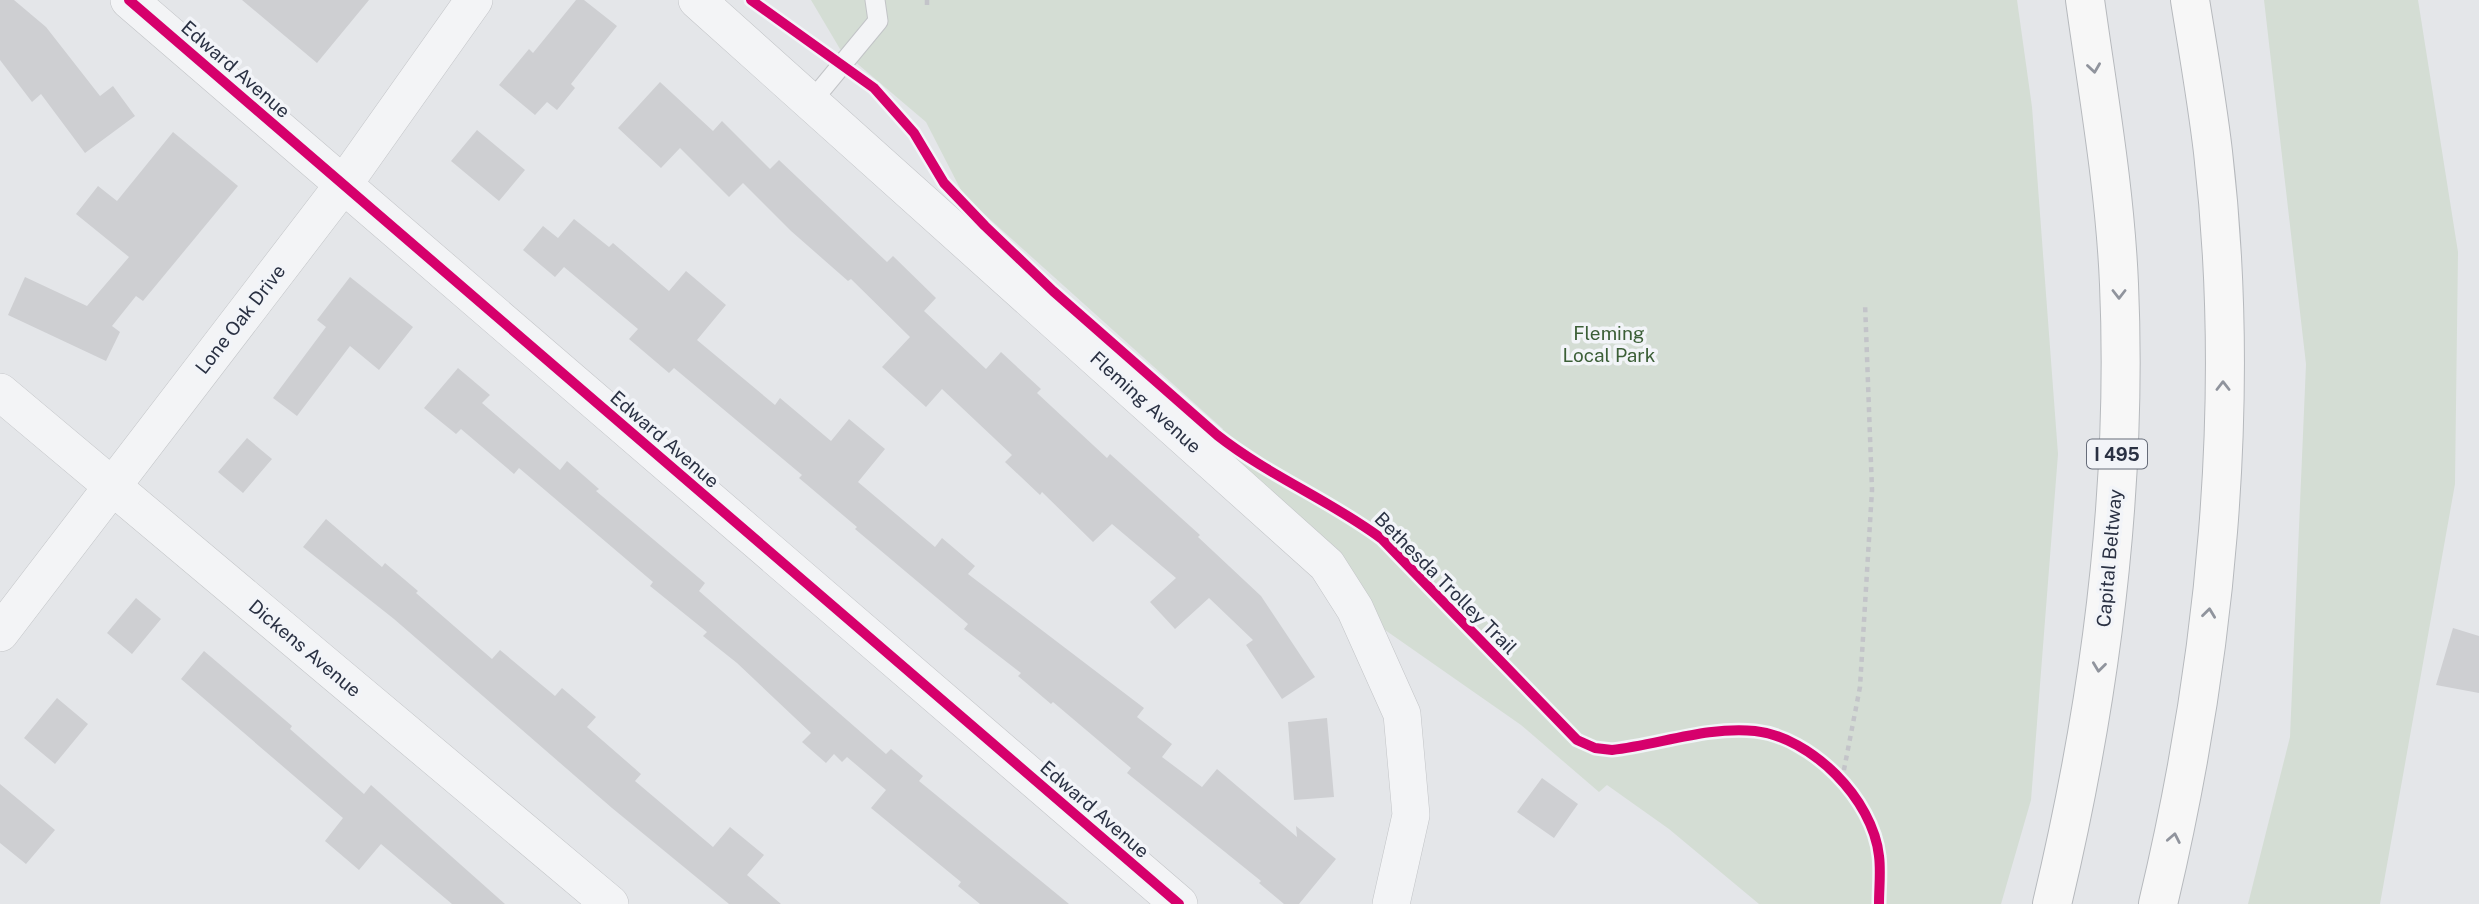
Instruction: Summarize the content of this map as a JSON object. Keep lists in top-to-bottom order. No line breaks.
{"streets":{"highway":["I 495","Capital Beltway"],"street":["Edward Avenue","Lone Oak Drive","Fleming Avenue","Dickens Avenue"],"cycle path":["Bethesda Trolley Trail"]},"crossings":[["Edward Avenue","Lone Oak Drive"],["Lone Oak Drive","Dickens Avenue"]],"parks":["Fleming Local Park"]}
